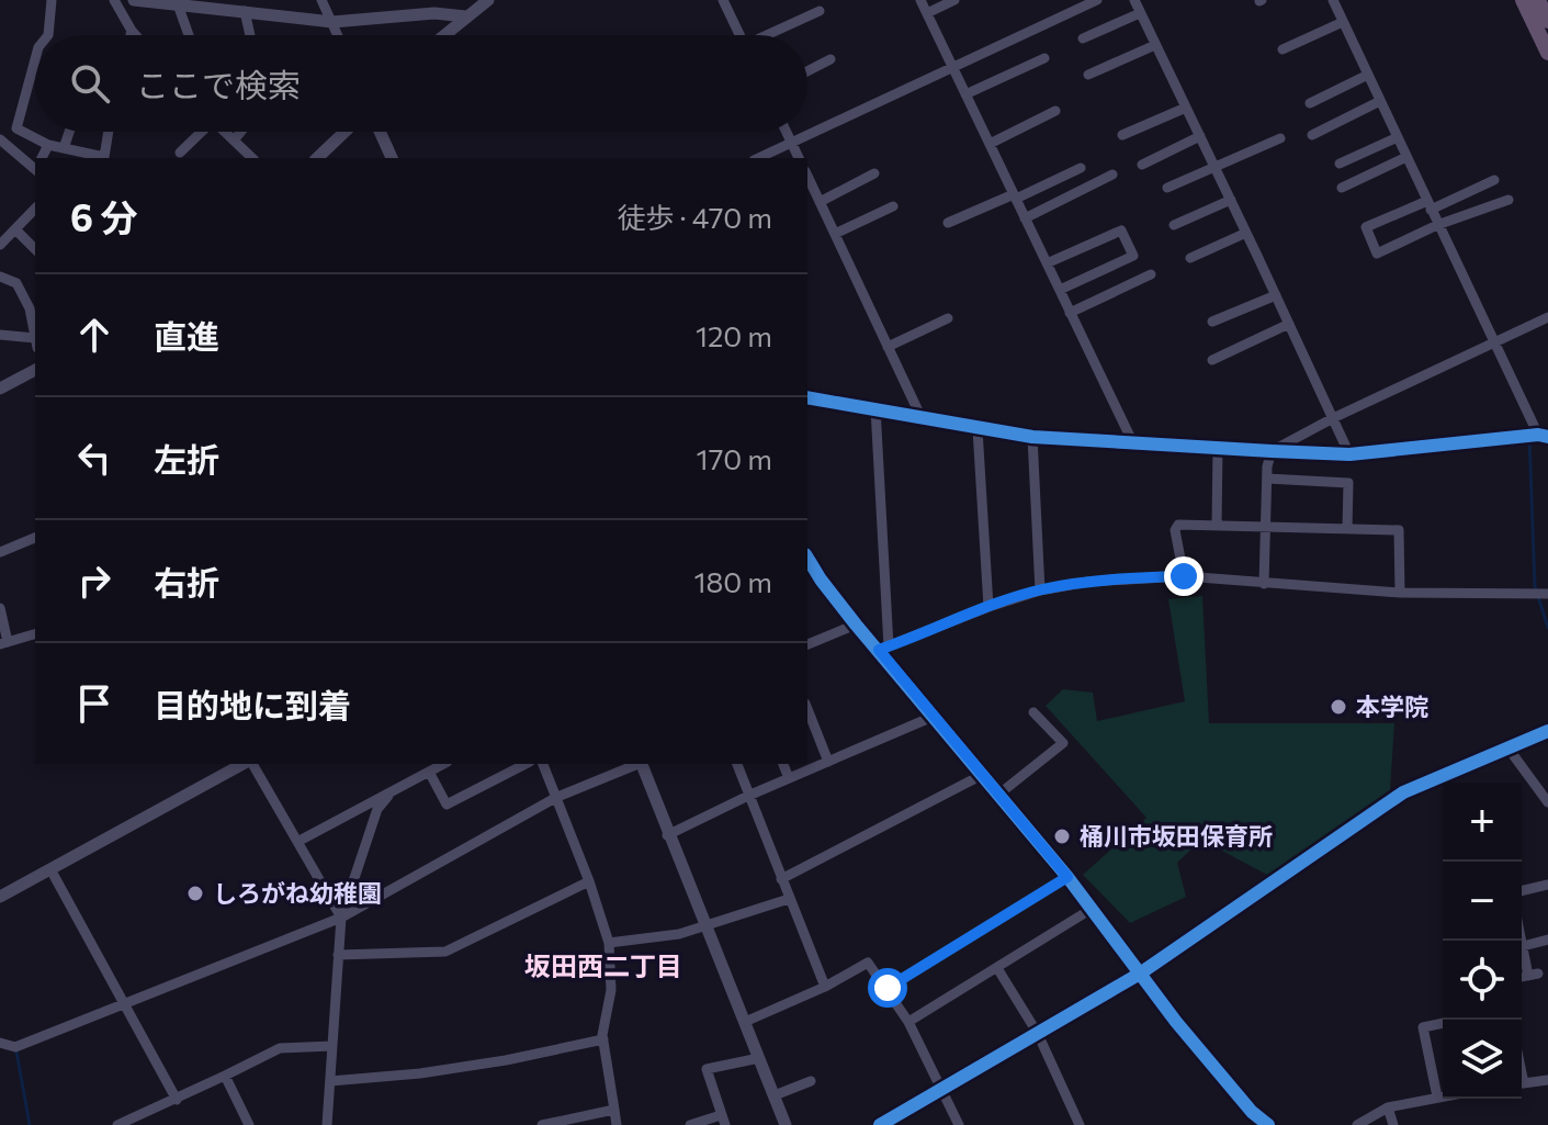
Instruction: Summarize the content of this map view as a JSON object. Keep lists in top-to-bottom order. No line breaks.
{"districts":["坂田西二丁目"],"places":["本学院","桶川市坂田保育所","しろがね幼稚園"],"page":{"search":"ここで検索","heading":["6 分","徒歩 · 470 m"],"list":[["直進","120 m"],["左折","170 m"],["右折","180 m"],"目的地に到着"],"map_buttons":["+","−"]}}
